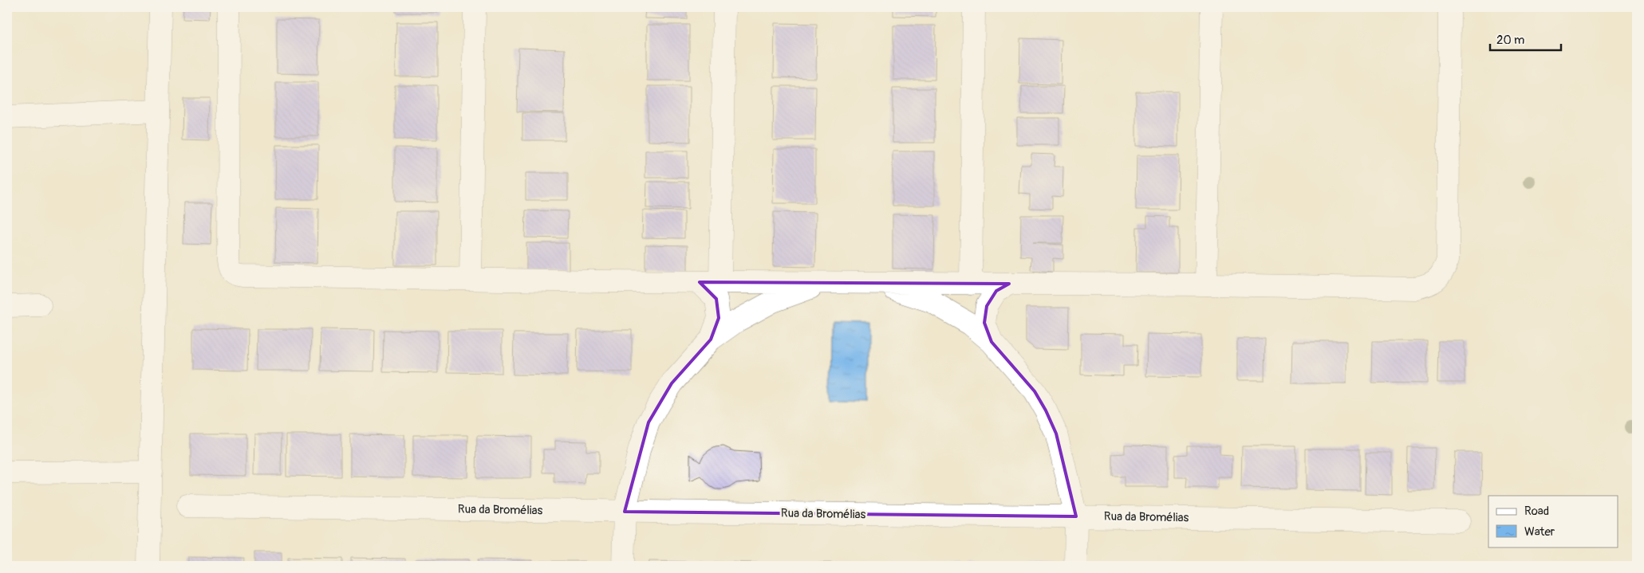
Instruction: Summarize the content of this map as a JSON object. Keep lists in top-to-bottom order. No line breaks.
{"streets":{"street":["Rua da Bromélias"]},"legend":["Road","Water"],"scale_bar":"20 m"}
